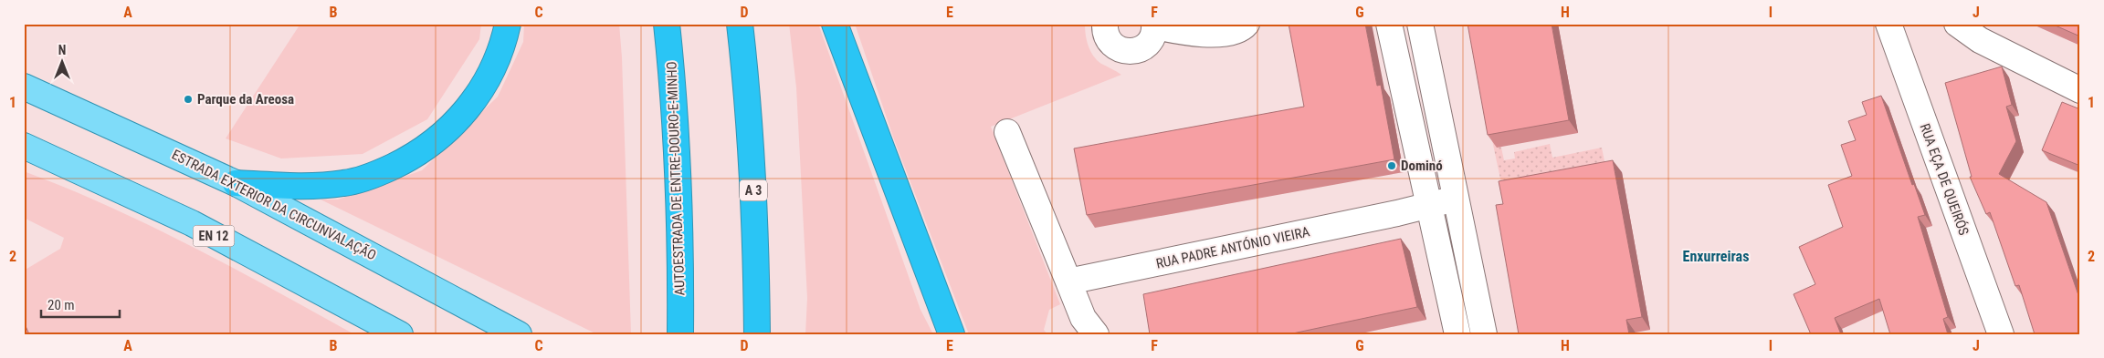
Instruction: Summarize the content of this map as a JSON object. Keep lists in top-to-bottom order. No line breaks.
{"streets":{"highway":["AUTOESTRADA DE ENTRE-DOURO-E-MINHO","A 3"],"main road":["ESTRADA EXTERIOR DA CIRCUNVALAÇÃO","EN 12"],"street":["RUA EÇA DE QUEIRÓS","RUA PADRE ANTÓNIO VIEIRA"]},"districts":["Enxurreiras"],"places":["Parque da Areosa","Dominó"],"scale_bar":"20 m","north":"top","grid":{"columns":["A","B","C","D","E","F","G","H","I","J"],"rows":["1","2"]}}
